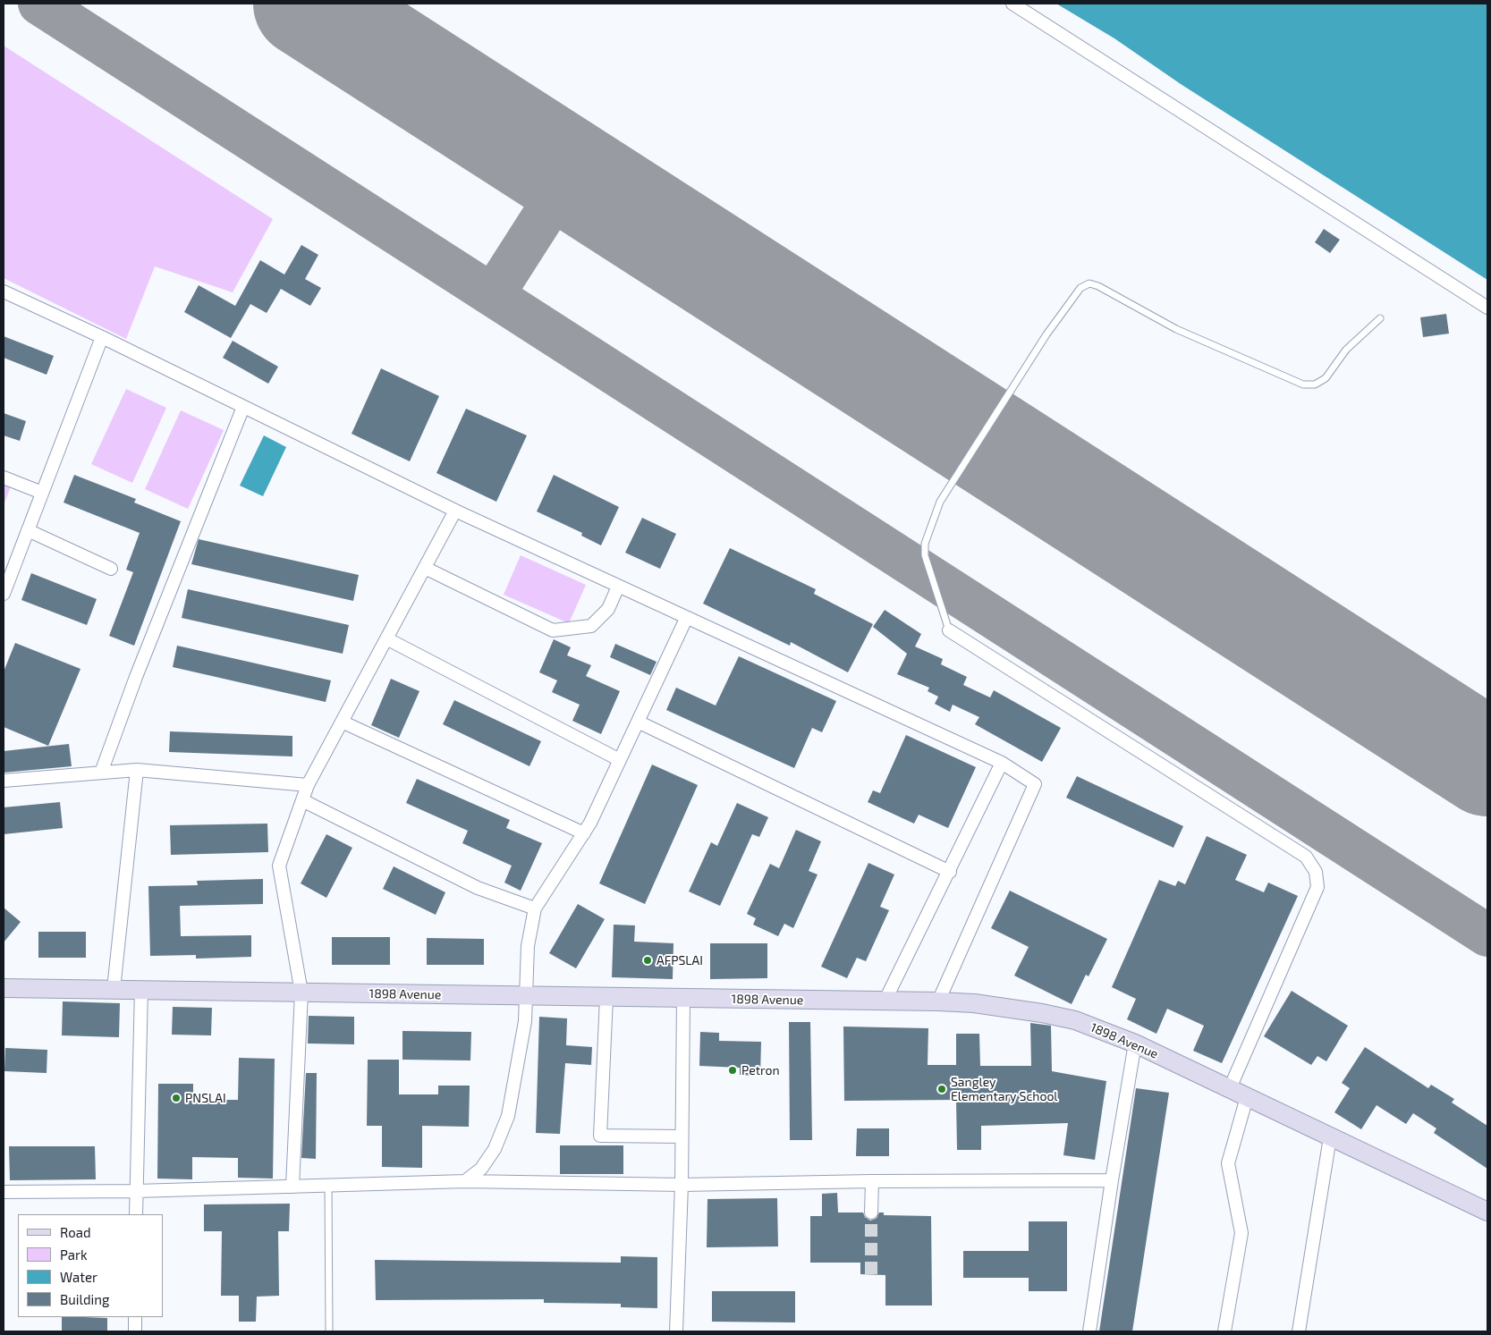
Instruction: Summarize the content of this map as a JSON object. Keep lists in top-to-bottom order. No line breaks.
{"streets":{"street":["1898 Avenue"]},"places":["AFPSLAI","Petron","Sangley Elementary School","PNSLAI"],"legend":["Road","Park","Water","Building"]}
